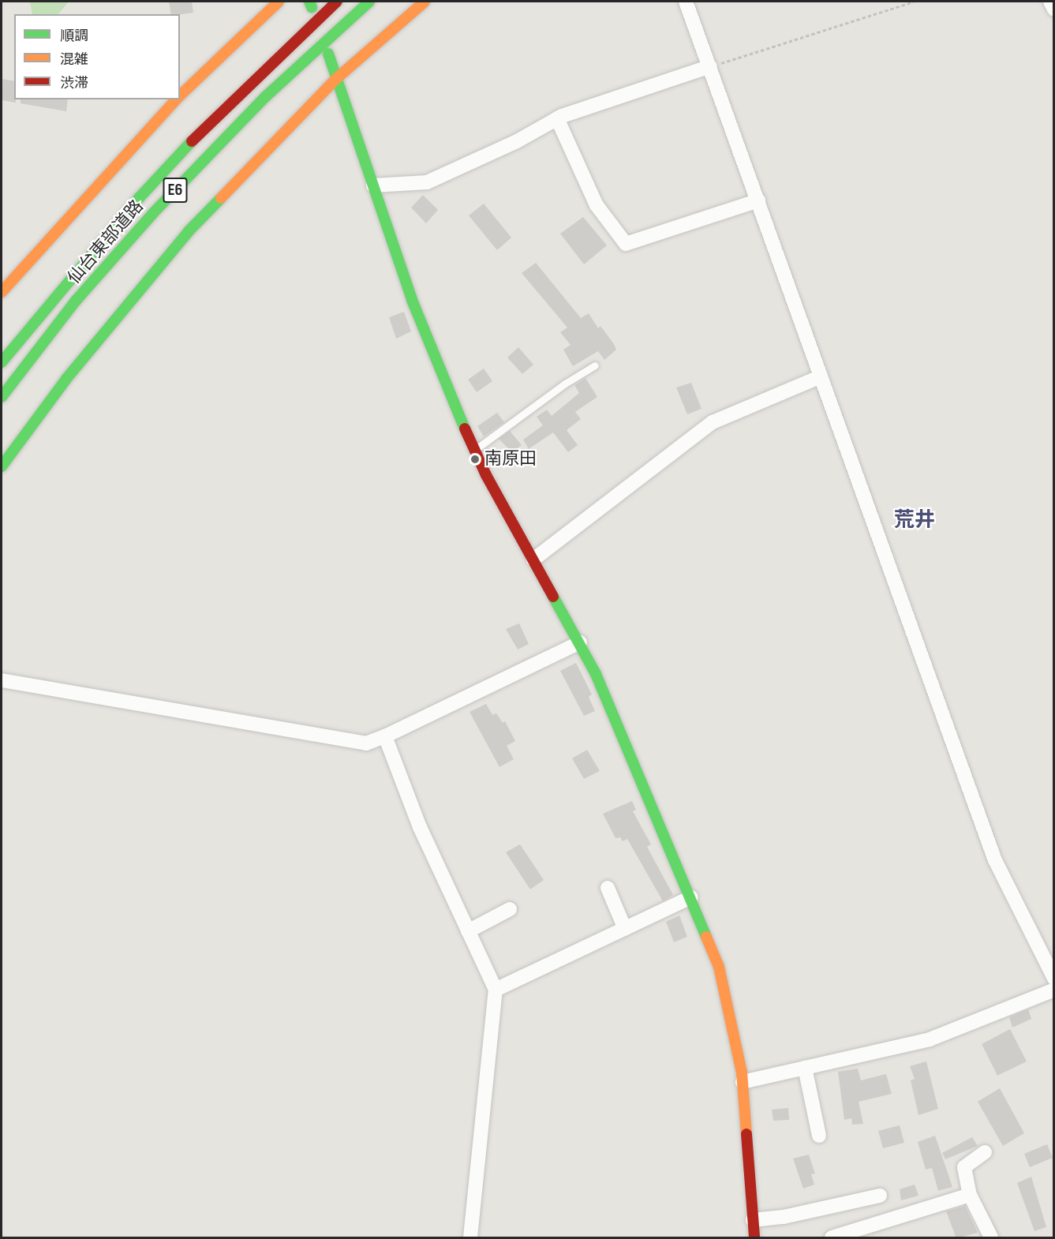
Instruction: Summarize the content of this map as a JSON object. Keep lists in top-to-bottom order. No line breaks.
{"streets":{"main road":["E6","仙台東部道路"]},"districts":["荒井"],"places":["南原田"],"legend":["順調","混雑","渋滞"]}
